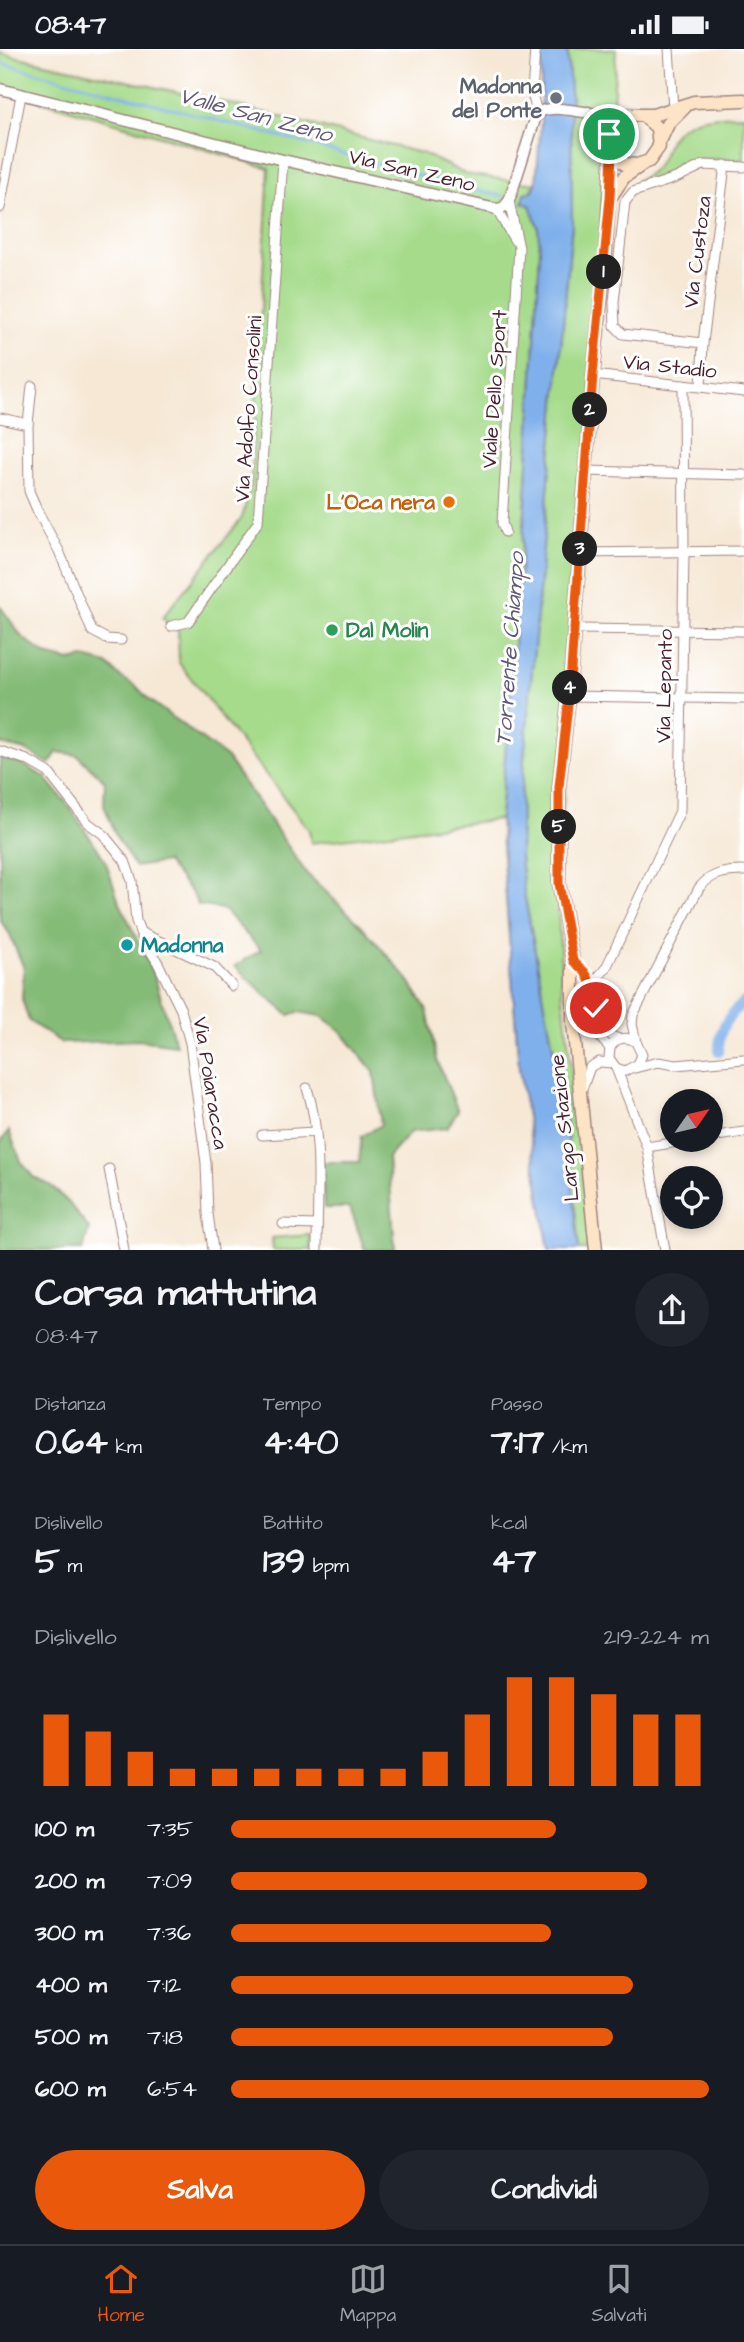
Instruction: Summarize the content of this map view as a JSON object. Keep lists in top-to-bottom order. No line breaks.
{"streets":{"main road":["Largo Stazione"],"street":["Via San Zeno","Via Custoza","Via Stadio","Viale Dello Sport","Via Adolfo Consolini","Via Lepanto","Via Poiaracca"]},"crossings":[["Via San Zeno","Viale Dello Sport"],["Via San Zeno","Via Adolfo Consolini"],["Via Custoza","Via Stadio"],["Via Stadio","Via Lepanto"],["Via Stadio","Largo Stazione"]],"water":["Valle San Zeno","Torrente Chiampo"],"places":["Madonna del Ponte","L'Oca nera","Dal Molin","Madonna"],"north":"top right","page":{"status":"08:47","pins":["1","2","3","4","5"],"heading":["Corsa mattutina","08:47"],"stats":[["Distanza","0.64 km"],["Tempo","4:40"],["Passo","7:17 /km"],["Dislivello","5 m"],["Battito","139 bpm"],["kcal","47"]],"chart":["Dislivello","219–224 m"],"list":[{"name":"100 m","note":"7:35"},{"name":"200 m","note":"7:09"},{"name":"300 m","note":"7:36"},{"name":"400 m","note":"7:12"},{"name":"500 m","note":"7:18"},{"name":"600 m","note":"6:54"}],"buttons":["Salva","Condividi"],"tabs":["Home","Mappa","Salvati"]}}
